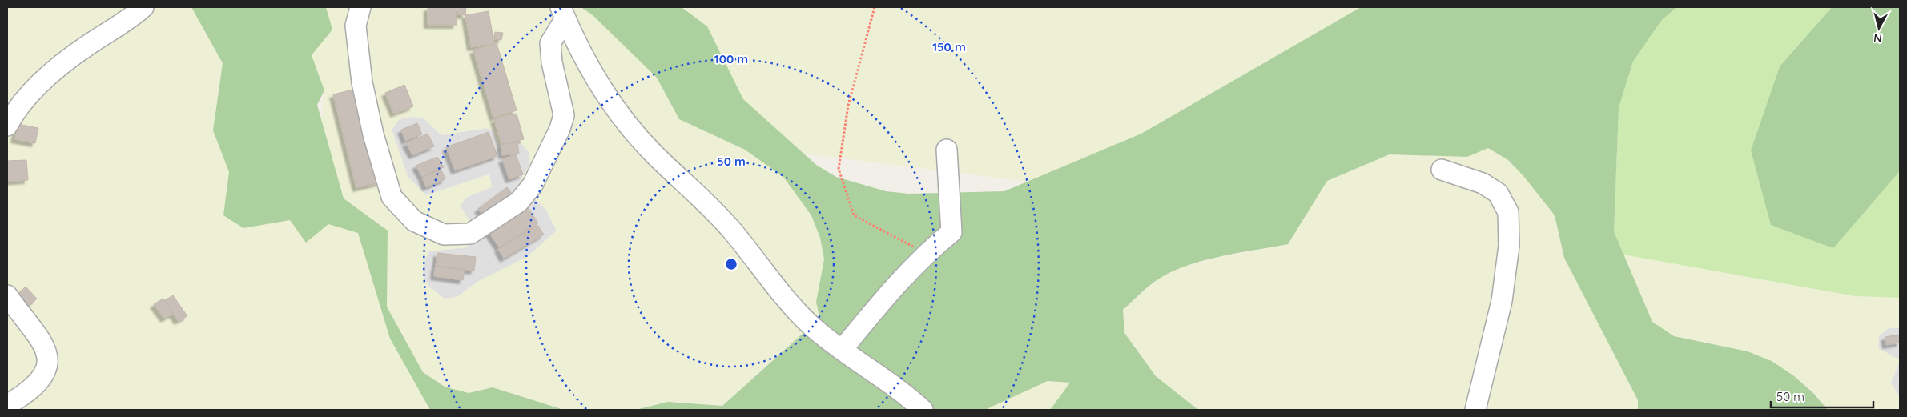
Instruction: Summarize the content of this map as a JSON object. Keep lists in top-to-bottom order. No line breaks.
{"scale_bar":"50 m","north":"bottom","rings":["150 m","100 m","50 m"]}
